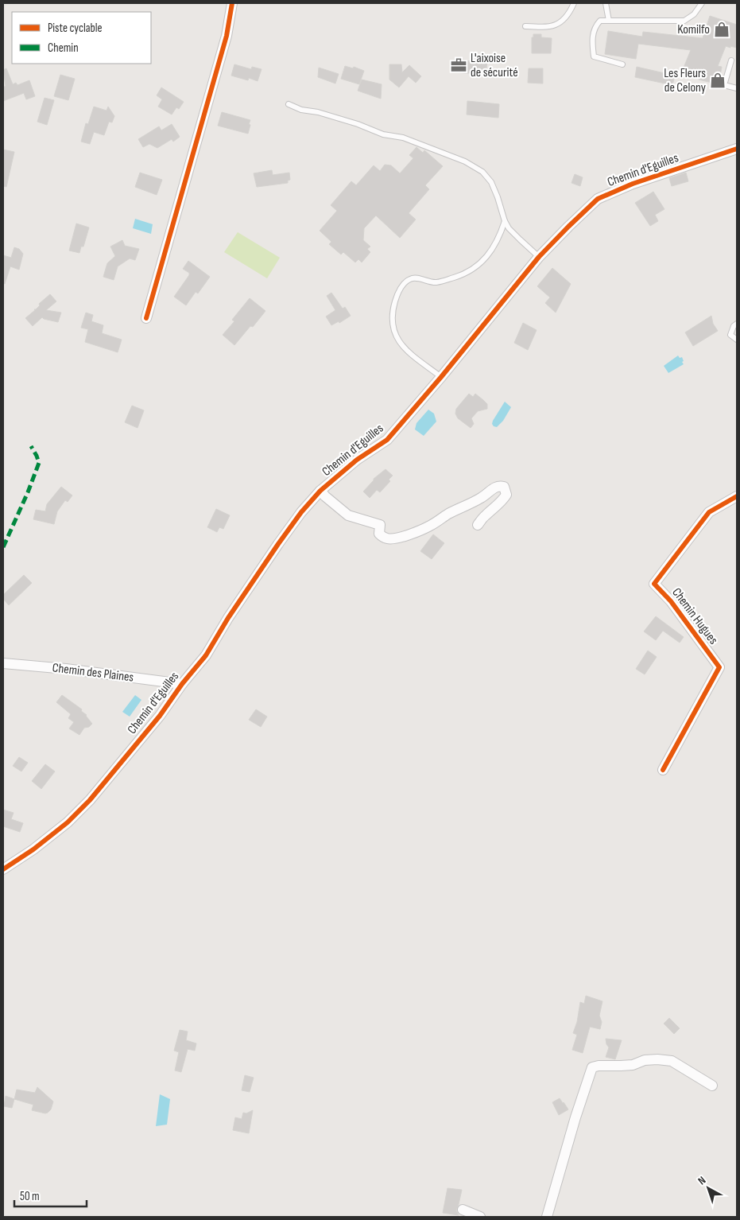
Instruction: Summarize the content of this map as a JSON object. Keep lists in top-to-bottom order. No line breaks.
{"streets":{"street":["Chemin d'Eguilles","Chemin Hugues","Chemin des Plaines"]},"crossings":[["Chemin d'Eguilles","Chemin des Plaines"]],"places":{"shop":["Komilfo","Les Fleurs de Celony"],"office":["L'aixoise de sécurité"]},"legend":["Piste cyclable","Chemin"],"scale_bar":"50 m","north":"top left"}
